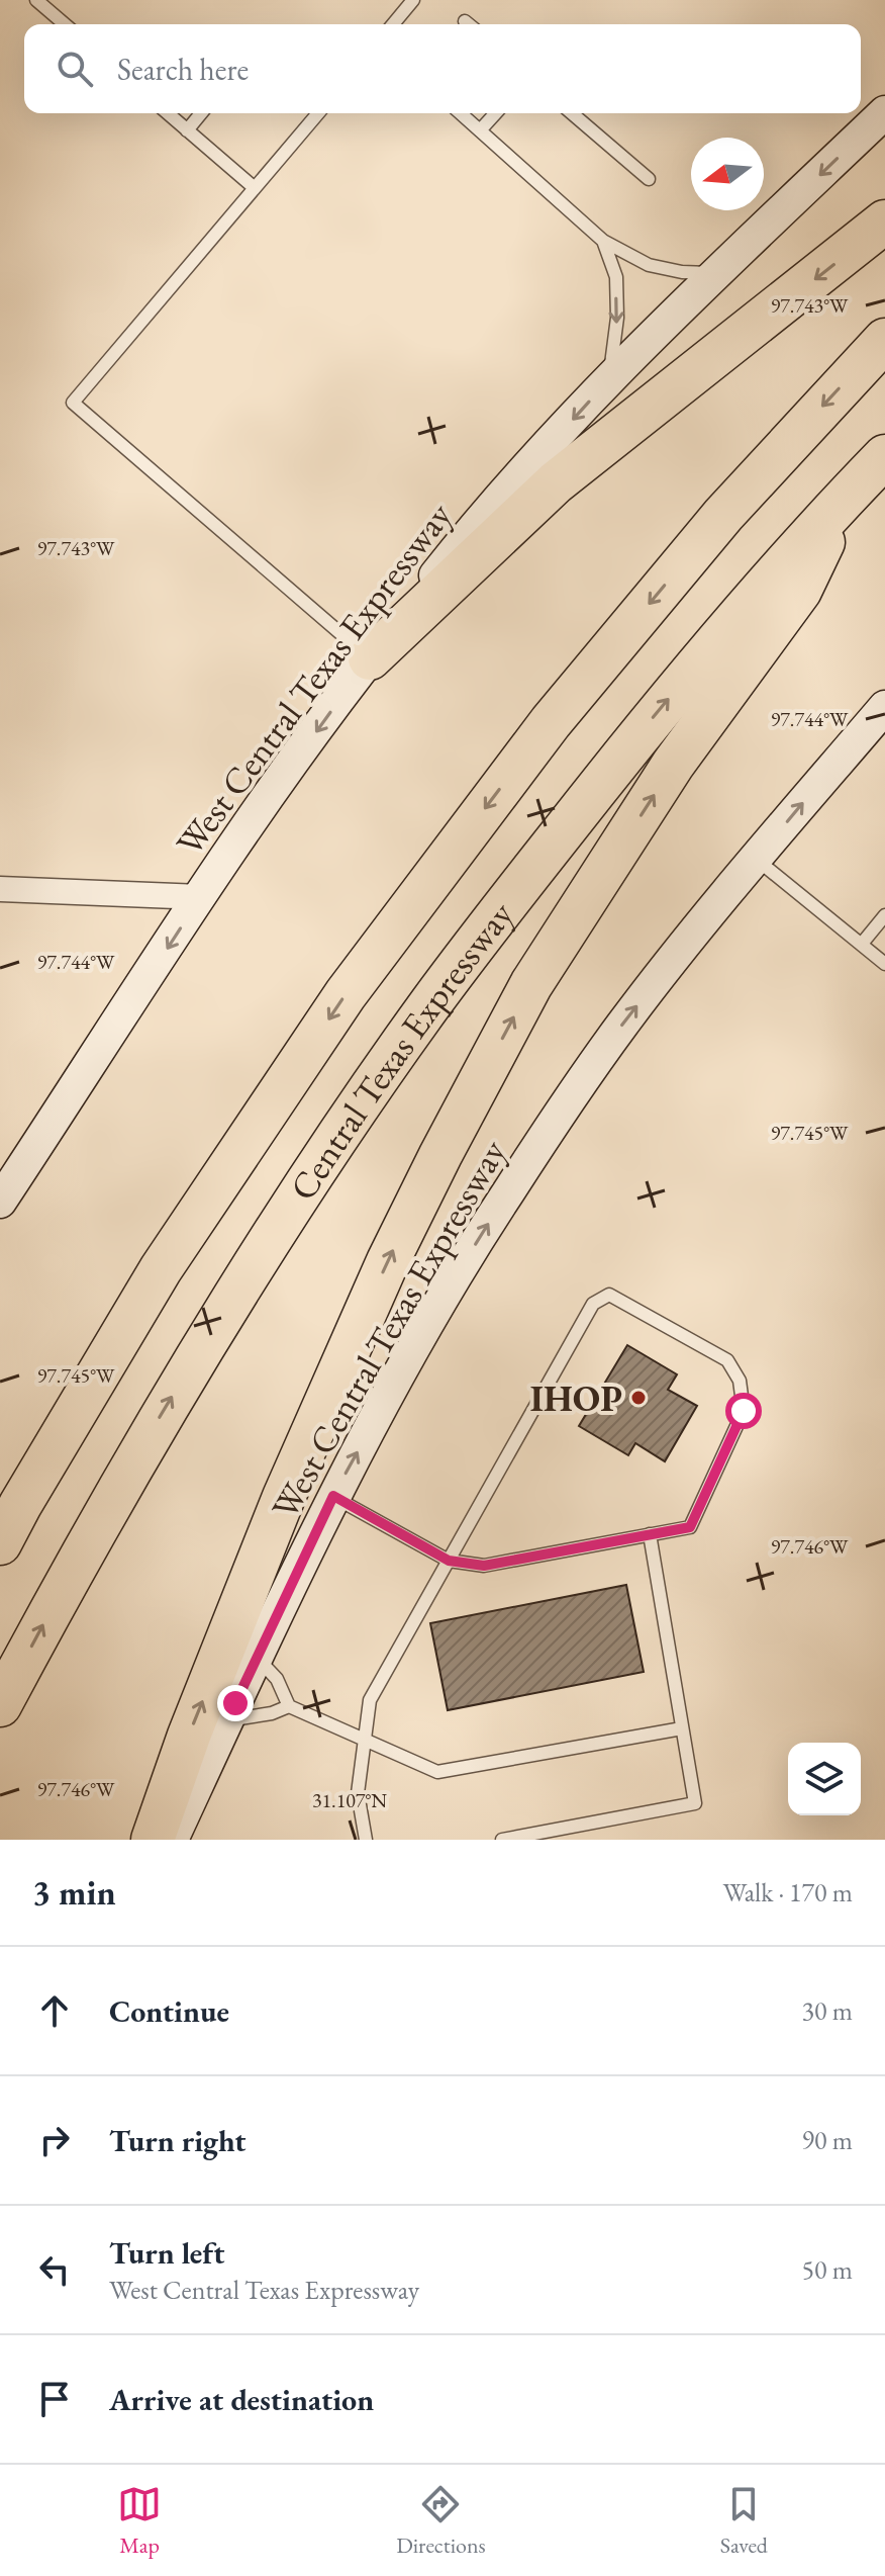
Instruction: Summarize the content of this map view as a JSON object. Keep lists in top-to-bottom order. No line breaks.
{"streets":{"highway":["Central Texas Expressway"],"main road":["West Central Texas Expressway"]},"places":["IHOP"],"north":"left","page":{"search":"Search here","heading":["3 min","Walk · 170 m"],"list":[["Continue","30 m"],["Turn right","90 m"],["Turn left","West Central Texas Expressway","50 m"],"Arrive at destination"],"nav":["Map","Directions","Saved"]},"coordinates":["97.743°W","97.744°W","97.745°W","97.746°W","31.107°N"]}
